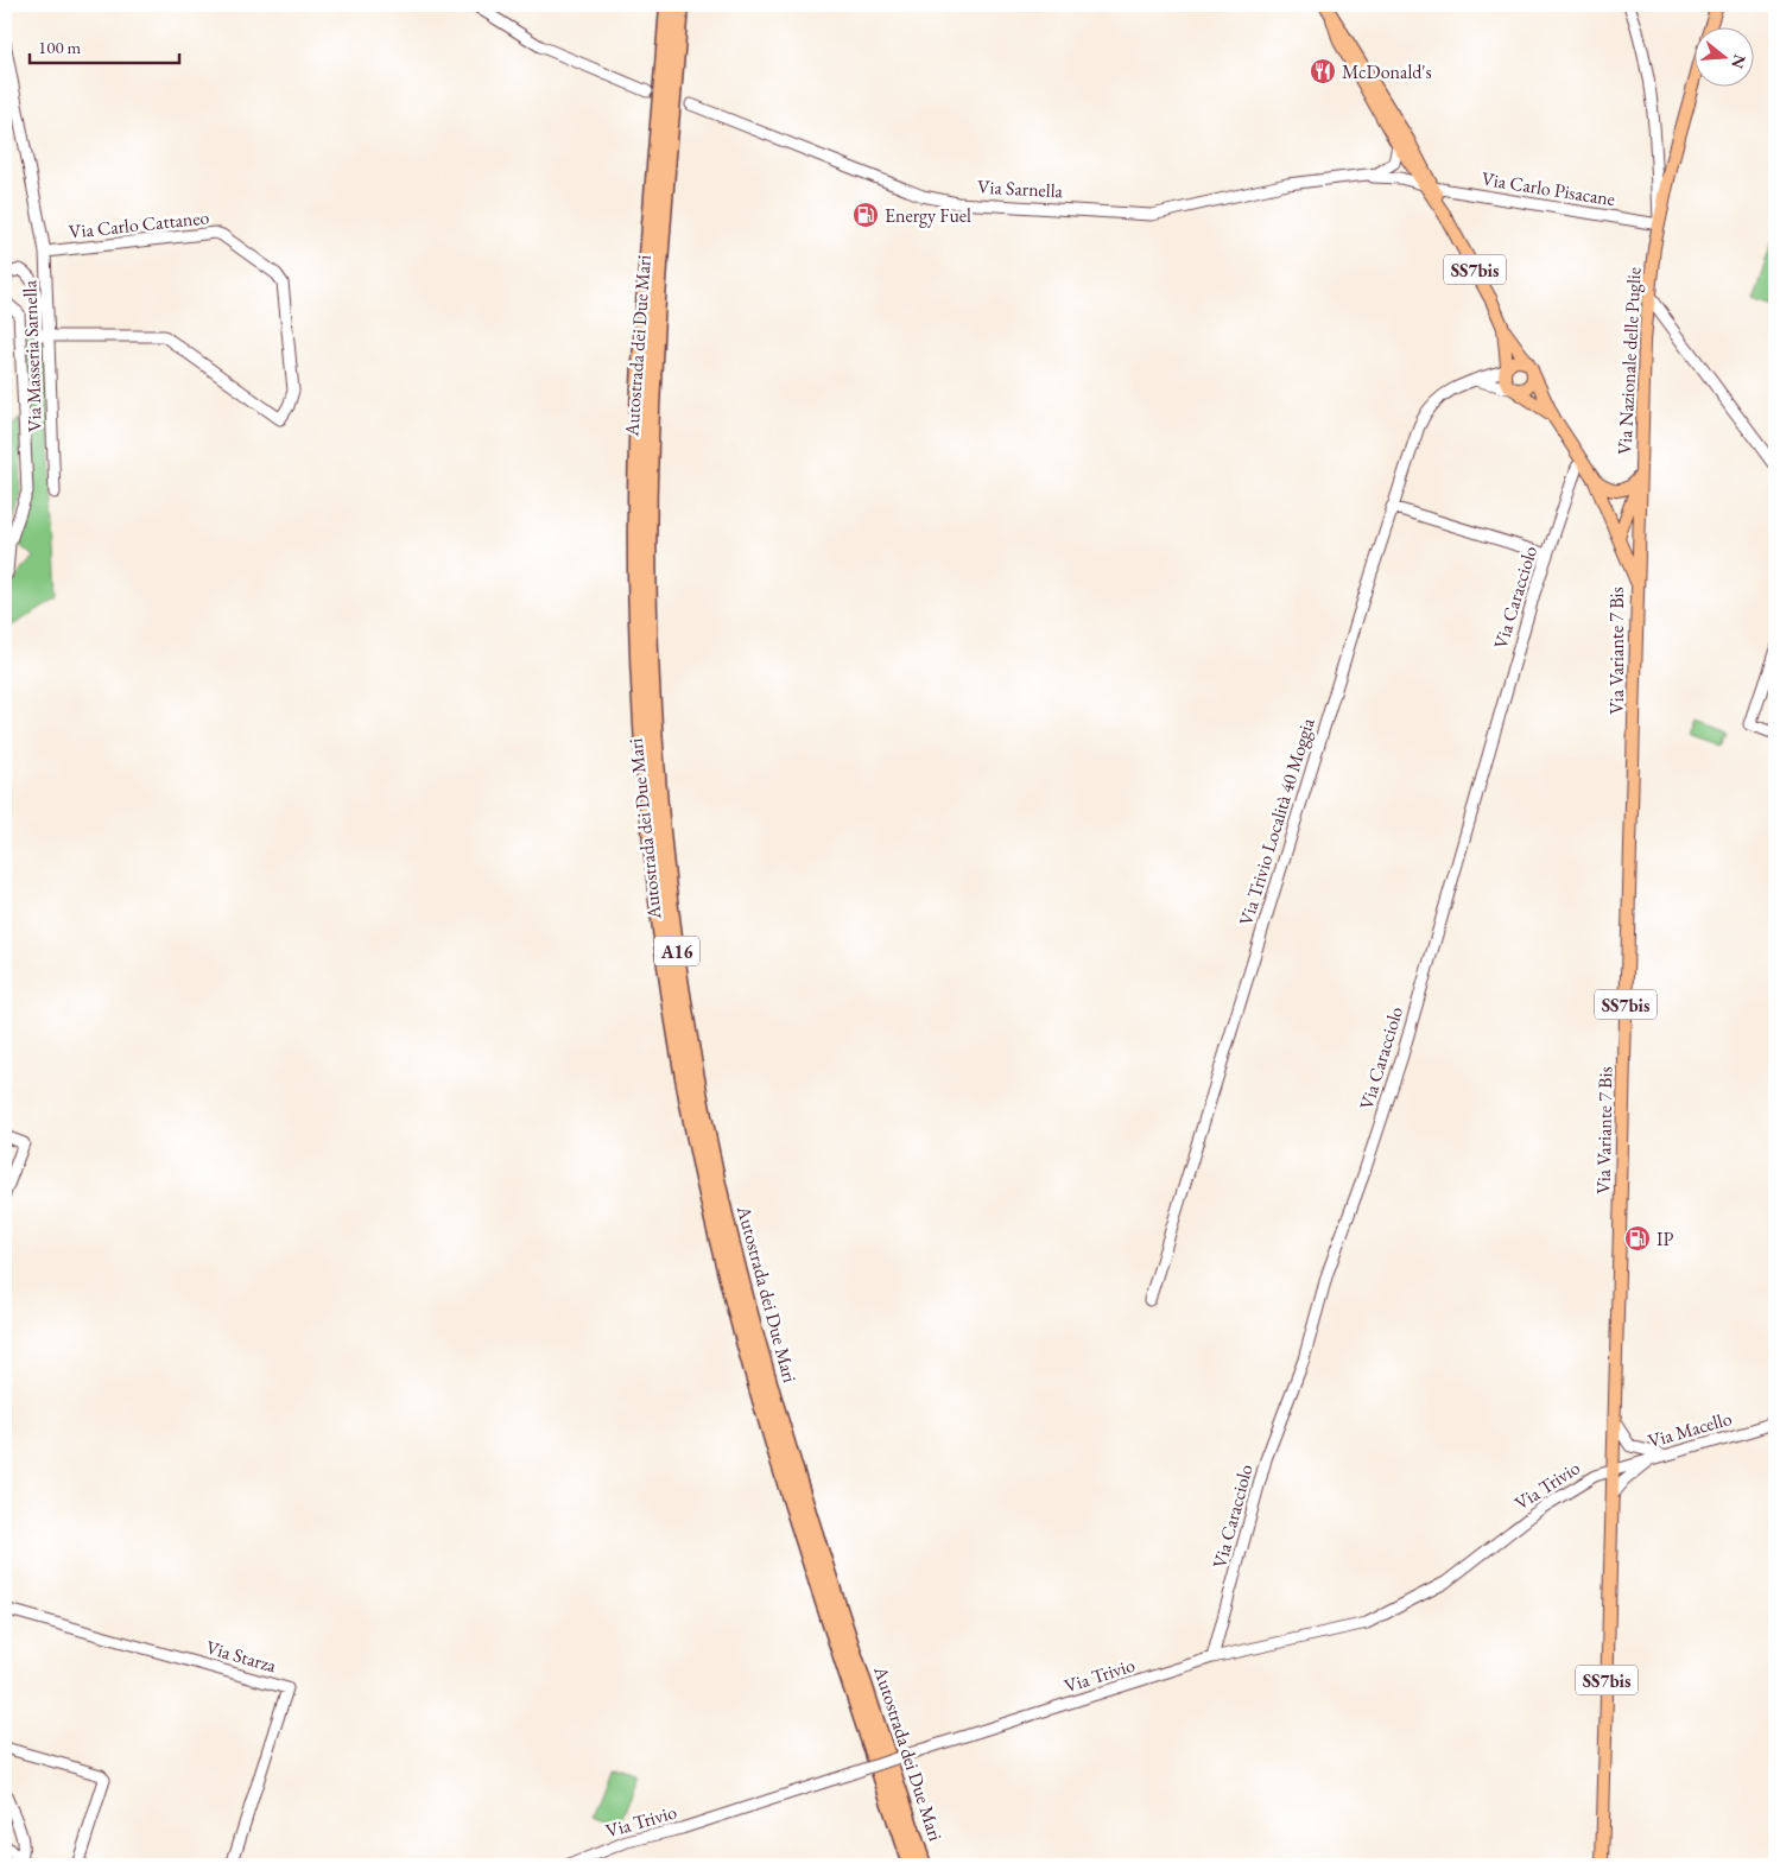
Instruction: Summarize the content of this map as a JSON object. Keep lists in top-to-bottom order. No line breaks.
{"streets":{"highway":["Autostrada dei Due Mari","A16"],"main road":["SS7bis","Via Nazionale delle Puglie","Via Variante 7 Bis"],"street":["Via Sarnella","Via Carlo Pisacane","Via Carlo Cattaneo","Via Masseria Sarnella","Via Caracciolo","Via Trivio Località 40 Moggia","Via Macello","Via Trivio","Via Starza"]},"crossings":[["Via Sarnella","Via Carlo Pisacane"],["Via Carlo Pisacane","Via Nazionale delle Puglie"],["Via Carlo Pisacane","Via Variante 7 Bis"],["Via Carlo Cattaneo","Via Masseria Sarnella"],["SS7bis","Via Variante 7 Bis"],["SS7bis","Via Trivio Località 40 Moggia"],["Via Nazionale delle Puglie","Via Variante 7 Bis"],["Via Caracciolo","Via Trivio"],["Via Variante 7 Bis","Via Trivio Località 40 Moggia"],["Via Variante 7 Bis","Via Macello"],["Via Variante 7 Bis","Via Trivio"],["Via Macello","Via Trivio"]],"places":{"restaurant":["McDonald's"],"fuel station":["Energy Fuel","IP"]},"scale_bar":"100 m","north":"right"}
